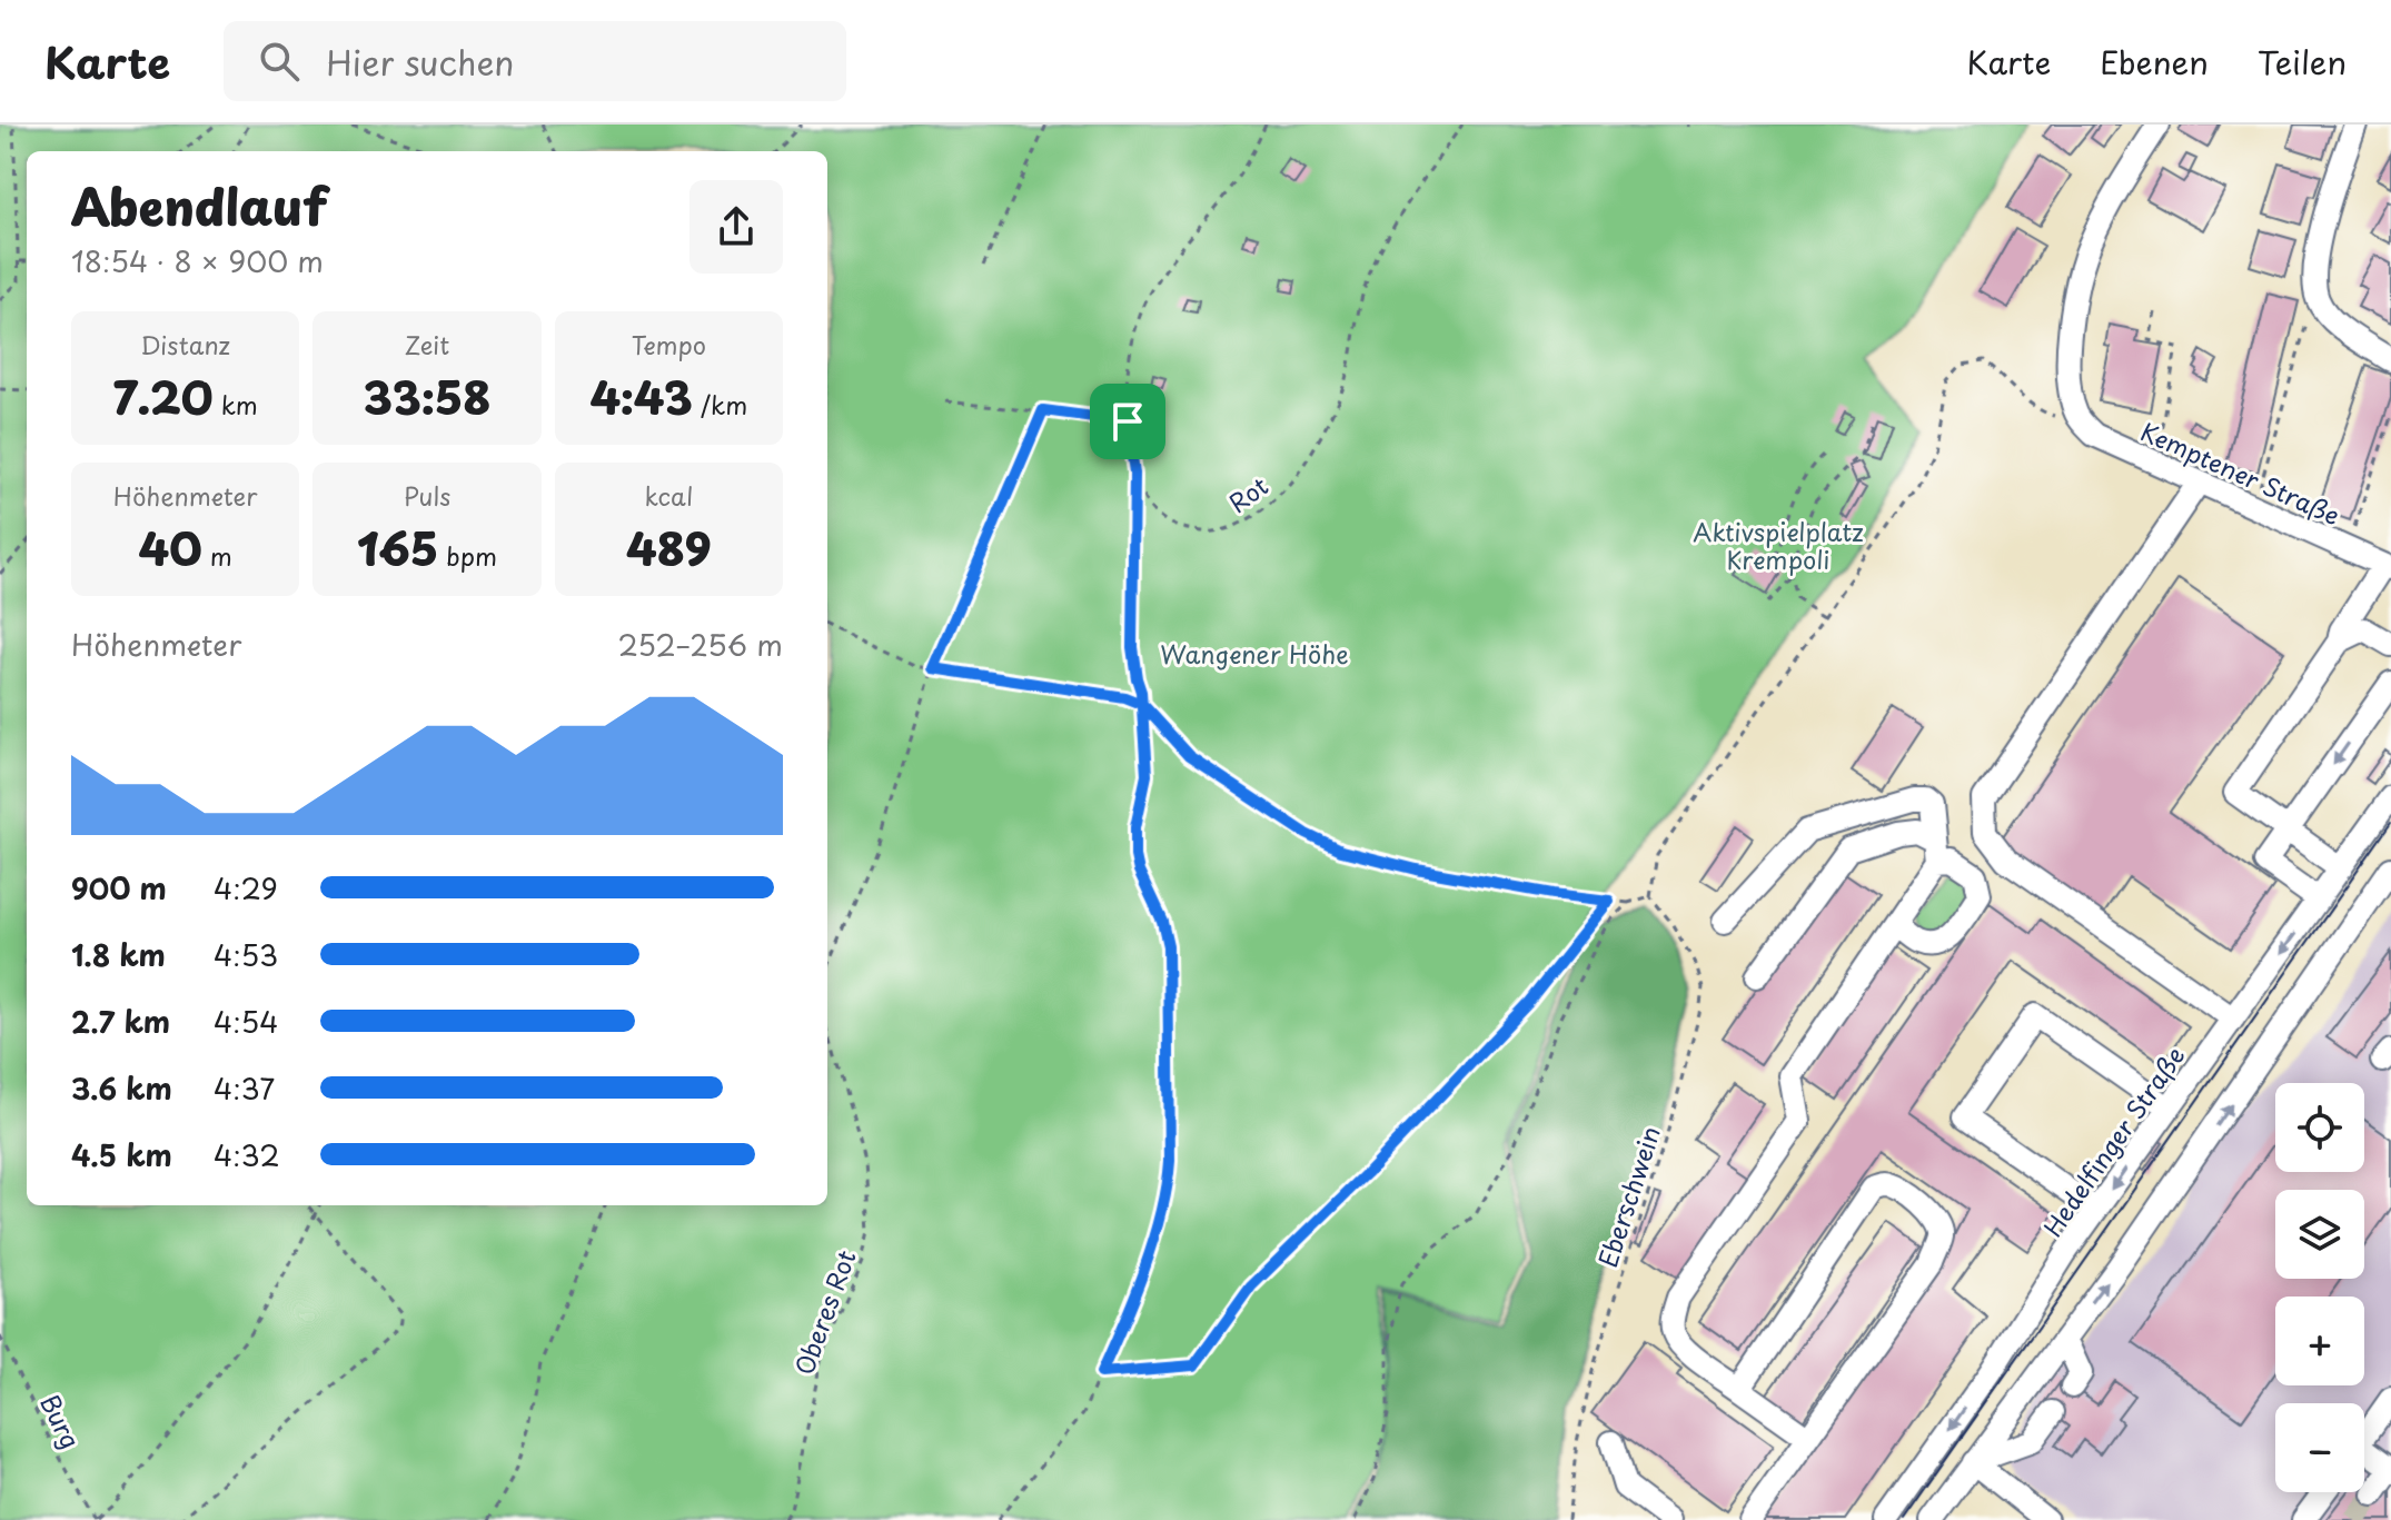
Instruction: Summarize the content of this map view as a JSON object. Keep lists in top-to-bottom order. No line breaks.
{"streets":{"street":["Kemptener Straße","Hedelfinger Straße"],"path":["Rot","Eberschwein","Oberes Rot","Burg"]},"parks":["Aktivspielplatz Krempoli","Wangener Höhe"],"page":{"header":"Karte","search":"Hier suchen","nav":["Karte","Ebenen","Teilen"],"heading":["Abendlauf","18:54 · 8 × 900 m"],"stats":[["Distanz","7.20 km"],["Zeit","33:58"],["Tempo","4:43 /km"],["Höhenmeter","40 m"],["Puls","165 bpm"],["kcal","489"]],"chart":["Höhenmeter","252–256 m"],"list":[{"name":"900 m","note":"4:29"},{"name":"1.8 km","note":"4:53"},{"name":"2.7 km","note":"4:54"},{"name":"3.6 km","note":"4:37"},{"name":"4.5 km","note":"4:32"}],"map_buttons":["+","−"]}}
